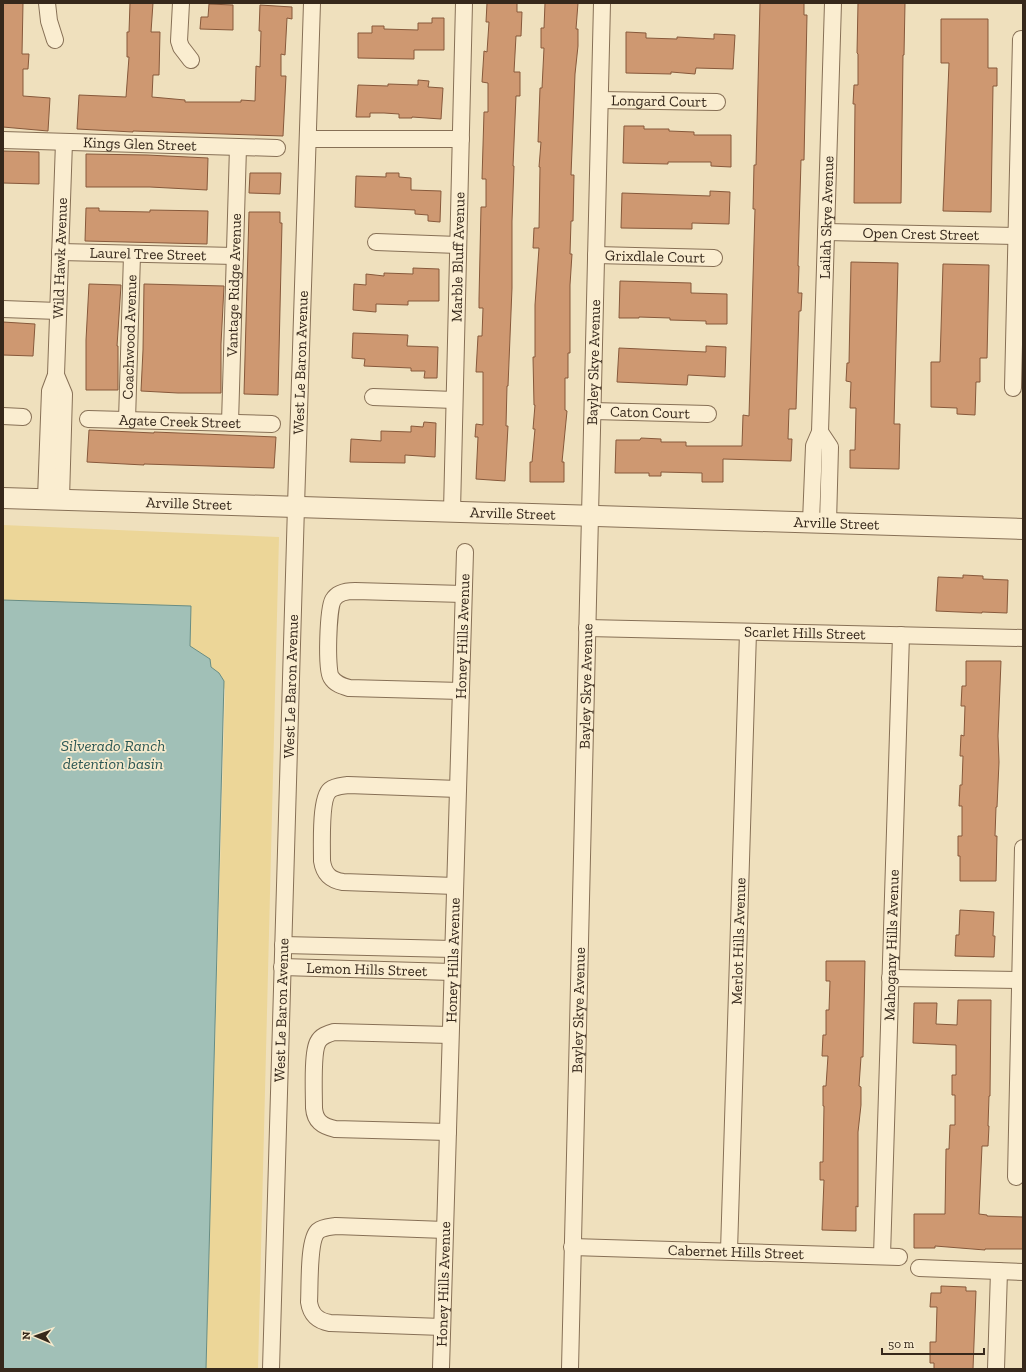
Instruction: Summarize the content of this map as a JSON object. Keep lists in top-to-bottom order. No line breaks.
{"streets":{"street":["Longard Court","Kings Glen Street","Lailah Skye Avenue","Open Crest Street","Laurel Tree Street","Marble Bluff Avenue","Grixdlale Court","Wild Hawk Avenue","Vantage Ridge Avenue","Coachwood Avenue","West Le Baron Avenue","Bayley Skye Avenue","Caton Court","Agate Creek Street","Arville Street","Scarlet Hills Street","Honey Hills Avenue","Merlot Hills Avenue","Mahogany Hills Avenue","Lemon Hills Street","Cabernet Hills Street"]},"crossings":[["Longard Court","Bayley Skye Avenue"],["Kings Glen Street","Wild Hawk Avenue"],["Kings Glen Street","Vantage Ridge Avenue"],["Lailah Skye Avenue","Open Crest Street"],["Lailah Skye Avenue","Arville Street"],["Laurel Tree Street","Wild Hawk Avenue"],["Laurel Tree Street","Vantage Ridge Avenue"],["Laurel Tree Street","Coachwood Avenue"],["Marble Bluff Avenue","Arville Street"],["Grixdlale Court","Bayley Skye Avenue"],["Wild Hawk Avenue","Arville Street"],["Vantage Ridge Avenue","Agate Creek Street"],["Coachwood Avenue","Agate Creek Street"],["West Le Baron Avenue","Arville Street"],["West Le Baron Avenue","Lemon Hills Street"],["Bayley Skye Avenue","Caton Court"],["Bayley Skye Avenue","Arville Street"],["Bayley Skye Avenue","Scarlet Hills Street"],["Bayley Skye Avenue","Cabernet Hills Street"],["Scarlet Hills Street","Merlot Hills Avenue"],["Scarlet Hills Street","Mahogany Hills Avenue"],["Honey Hills Avenue","Lemon Hills Street"],["Merlot Hills Avenue","Cabernet Hills Street"],["Mahogany Hills Avenue","Cabernet Hills Street"]],"water":["Silverado Ranch detention basin"],"scale_bar":"50 m","north":"left"}
